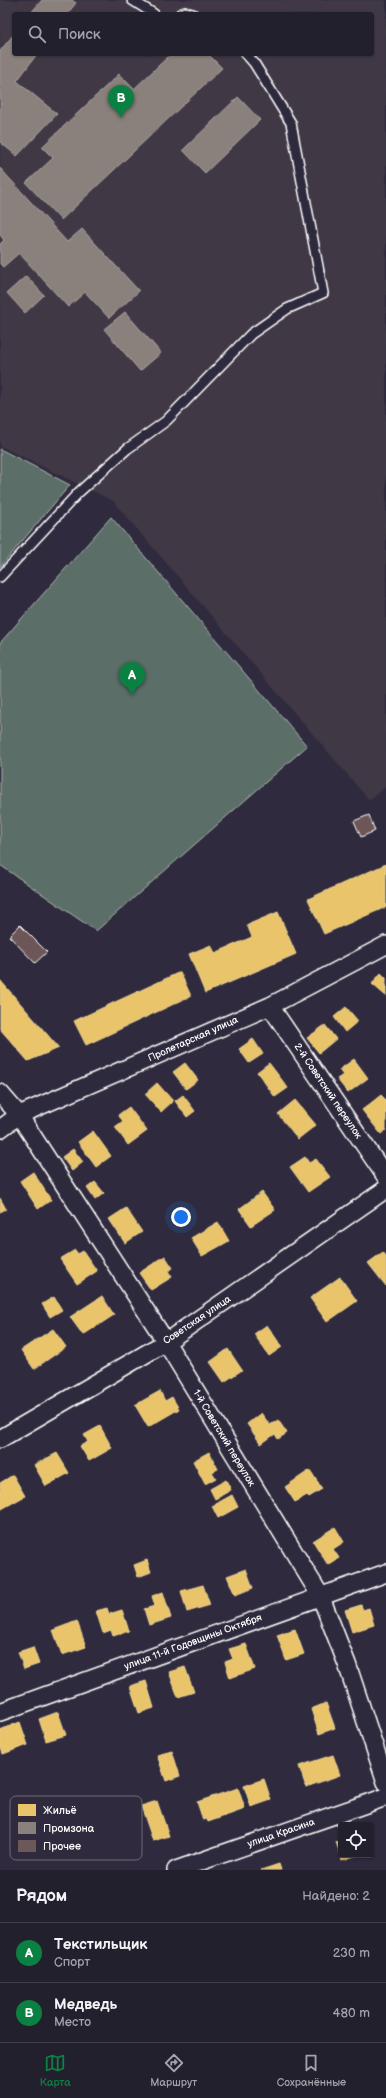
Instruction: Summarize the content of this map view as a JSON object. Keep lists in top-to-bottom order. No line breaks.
{"streets":{"street":["Пролетарская улица","2-й Советский переулок","Советская улица","1-й Советский переулок","улица 11-й Годовщины Октября","улица Красина"]},"crossings":[["Пролетарская улица","2-й Советский переулок"],["Пролетарская улица","1-й Советский переулок"],["Советская улица","1-й Советский переулок"],["1-й Советский переулок","улица 11-й Годовщины Октября"]],"legend":["Жильё","Промзона","Прочее"],"page":{"search":"Поиск","pins":["B","A"],"heading":["Рядом","Найдено: 2"],"list":[{"mark":"A","name":"Текстильщик","note":"Спорт","value":"230 m"},{"mark":"B","name":"Медведь","note":"Место","value":"480 m"}],"nav":["Карта","Маршрут","Сохранённые"]}}
